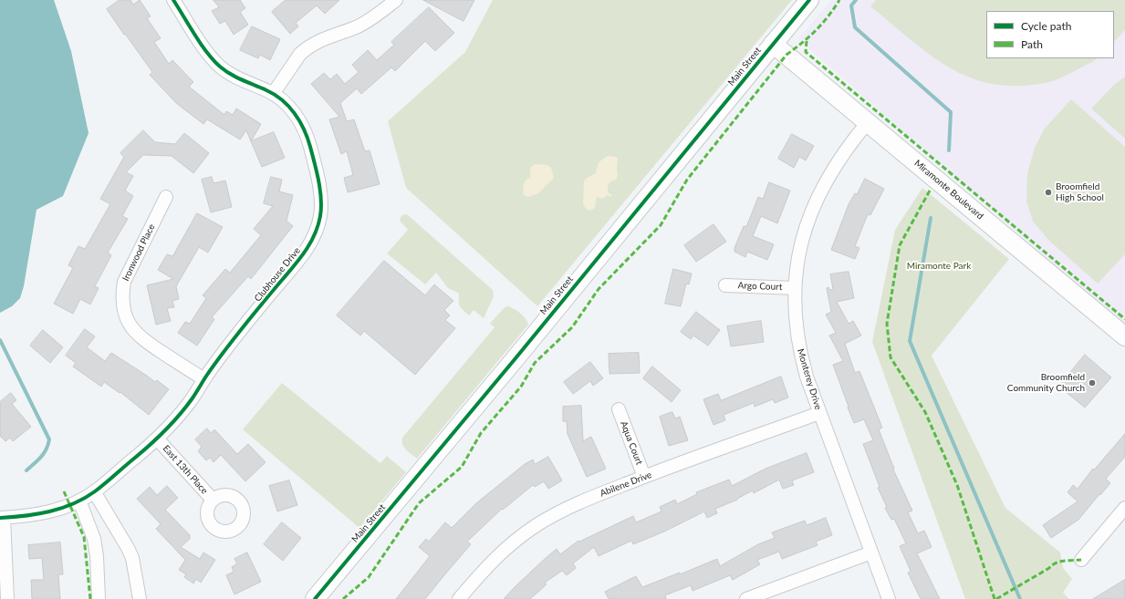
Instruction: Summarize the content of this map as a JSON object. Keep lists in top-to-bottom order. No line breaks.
{"streets":{"main road":["Main Street","Miramonte Boulevard"],"street":["Ironwood Place","Clubhouse Drive","Argo Court","Monterey Drive","Aqua Court","East 13th Place","Abilene Drive"]},"crossings":[["Main Street","Miramonte Boulevard"],["Miramonte Boulevard","Monterey Drive"],["Ironwood Place","Clubhouse Drive"],["Clubhouse Drive","East 13th Place"],["Argo Court","Monterey Drive"],["Monterey Drive","Abilene Drive"],["Aqua Court","Abilene Drive"]],"parks":["Miramonte Park"],"places":["Broomfield High School","Broomfield Community Church"],"legend":["Cycle path","Path"]}
